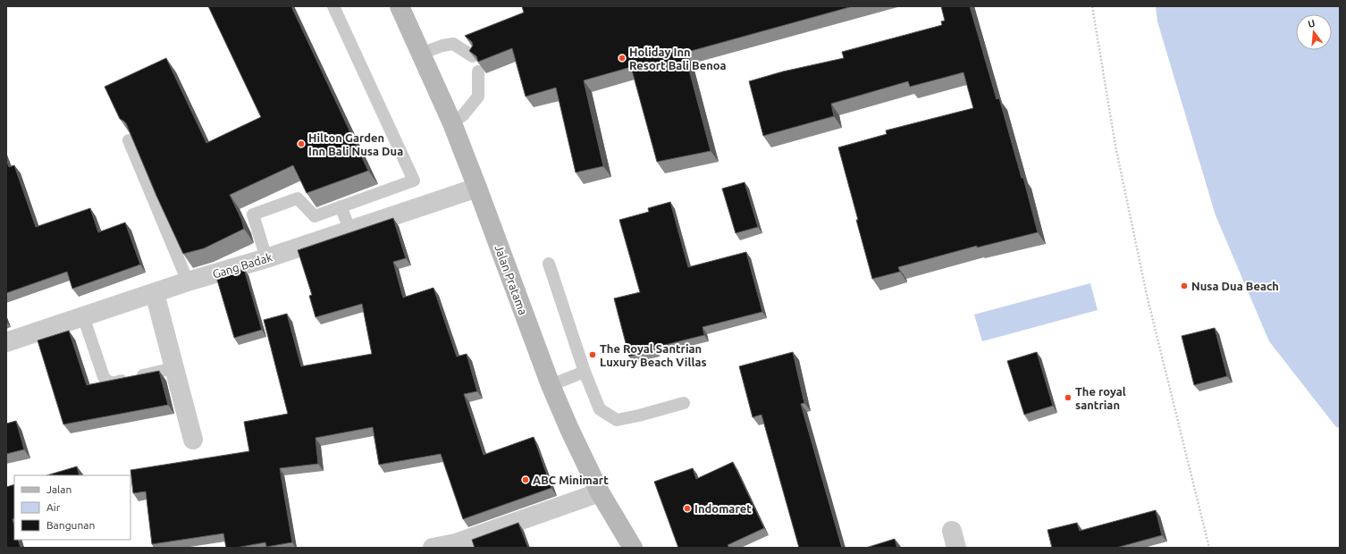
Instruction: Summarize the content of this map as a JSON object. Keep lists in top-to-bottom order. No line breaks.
{"streets":{"street":["Gang Badak","Jalan Pratama"]},"crossings":[["Gang Badak","Jalan Pratama"]],"places":["Holiday Inn Resort Bali Benoa","Hilton Garden Inn Bali Nusa Dua","Nusa Dua Beach","The Royal Santrian Luxury Beach Villas","The royal santrian","ABC Minimart","Indomaret"],"legend":["Jalan","Air","Bangunan"],"north":"top"}
